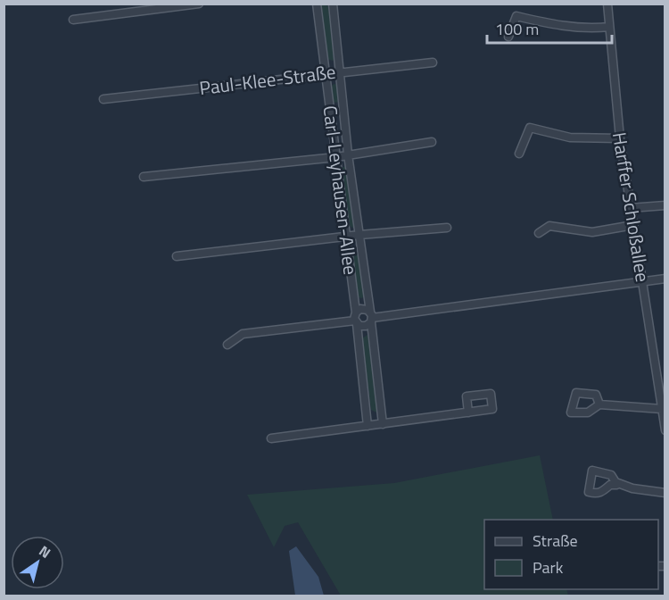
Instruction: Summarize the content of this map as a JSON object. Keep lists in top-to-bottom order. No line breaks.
{"streets":{"street":["Paul-Klee-Straße","Carl-Leyhausen-Allee","Harffer Schloßallee"]},"crossings":[["Paul-Klee-Straße","Carl-Leyhausen-Allee"]],"legend":["Straße","Park"],"scale_bar":"100 m","north":"top right"}
